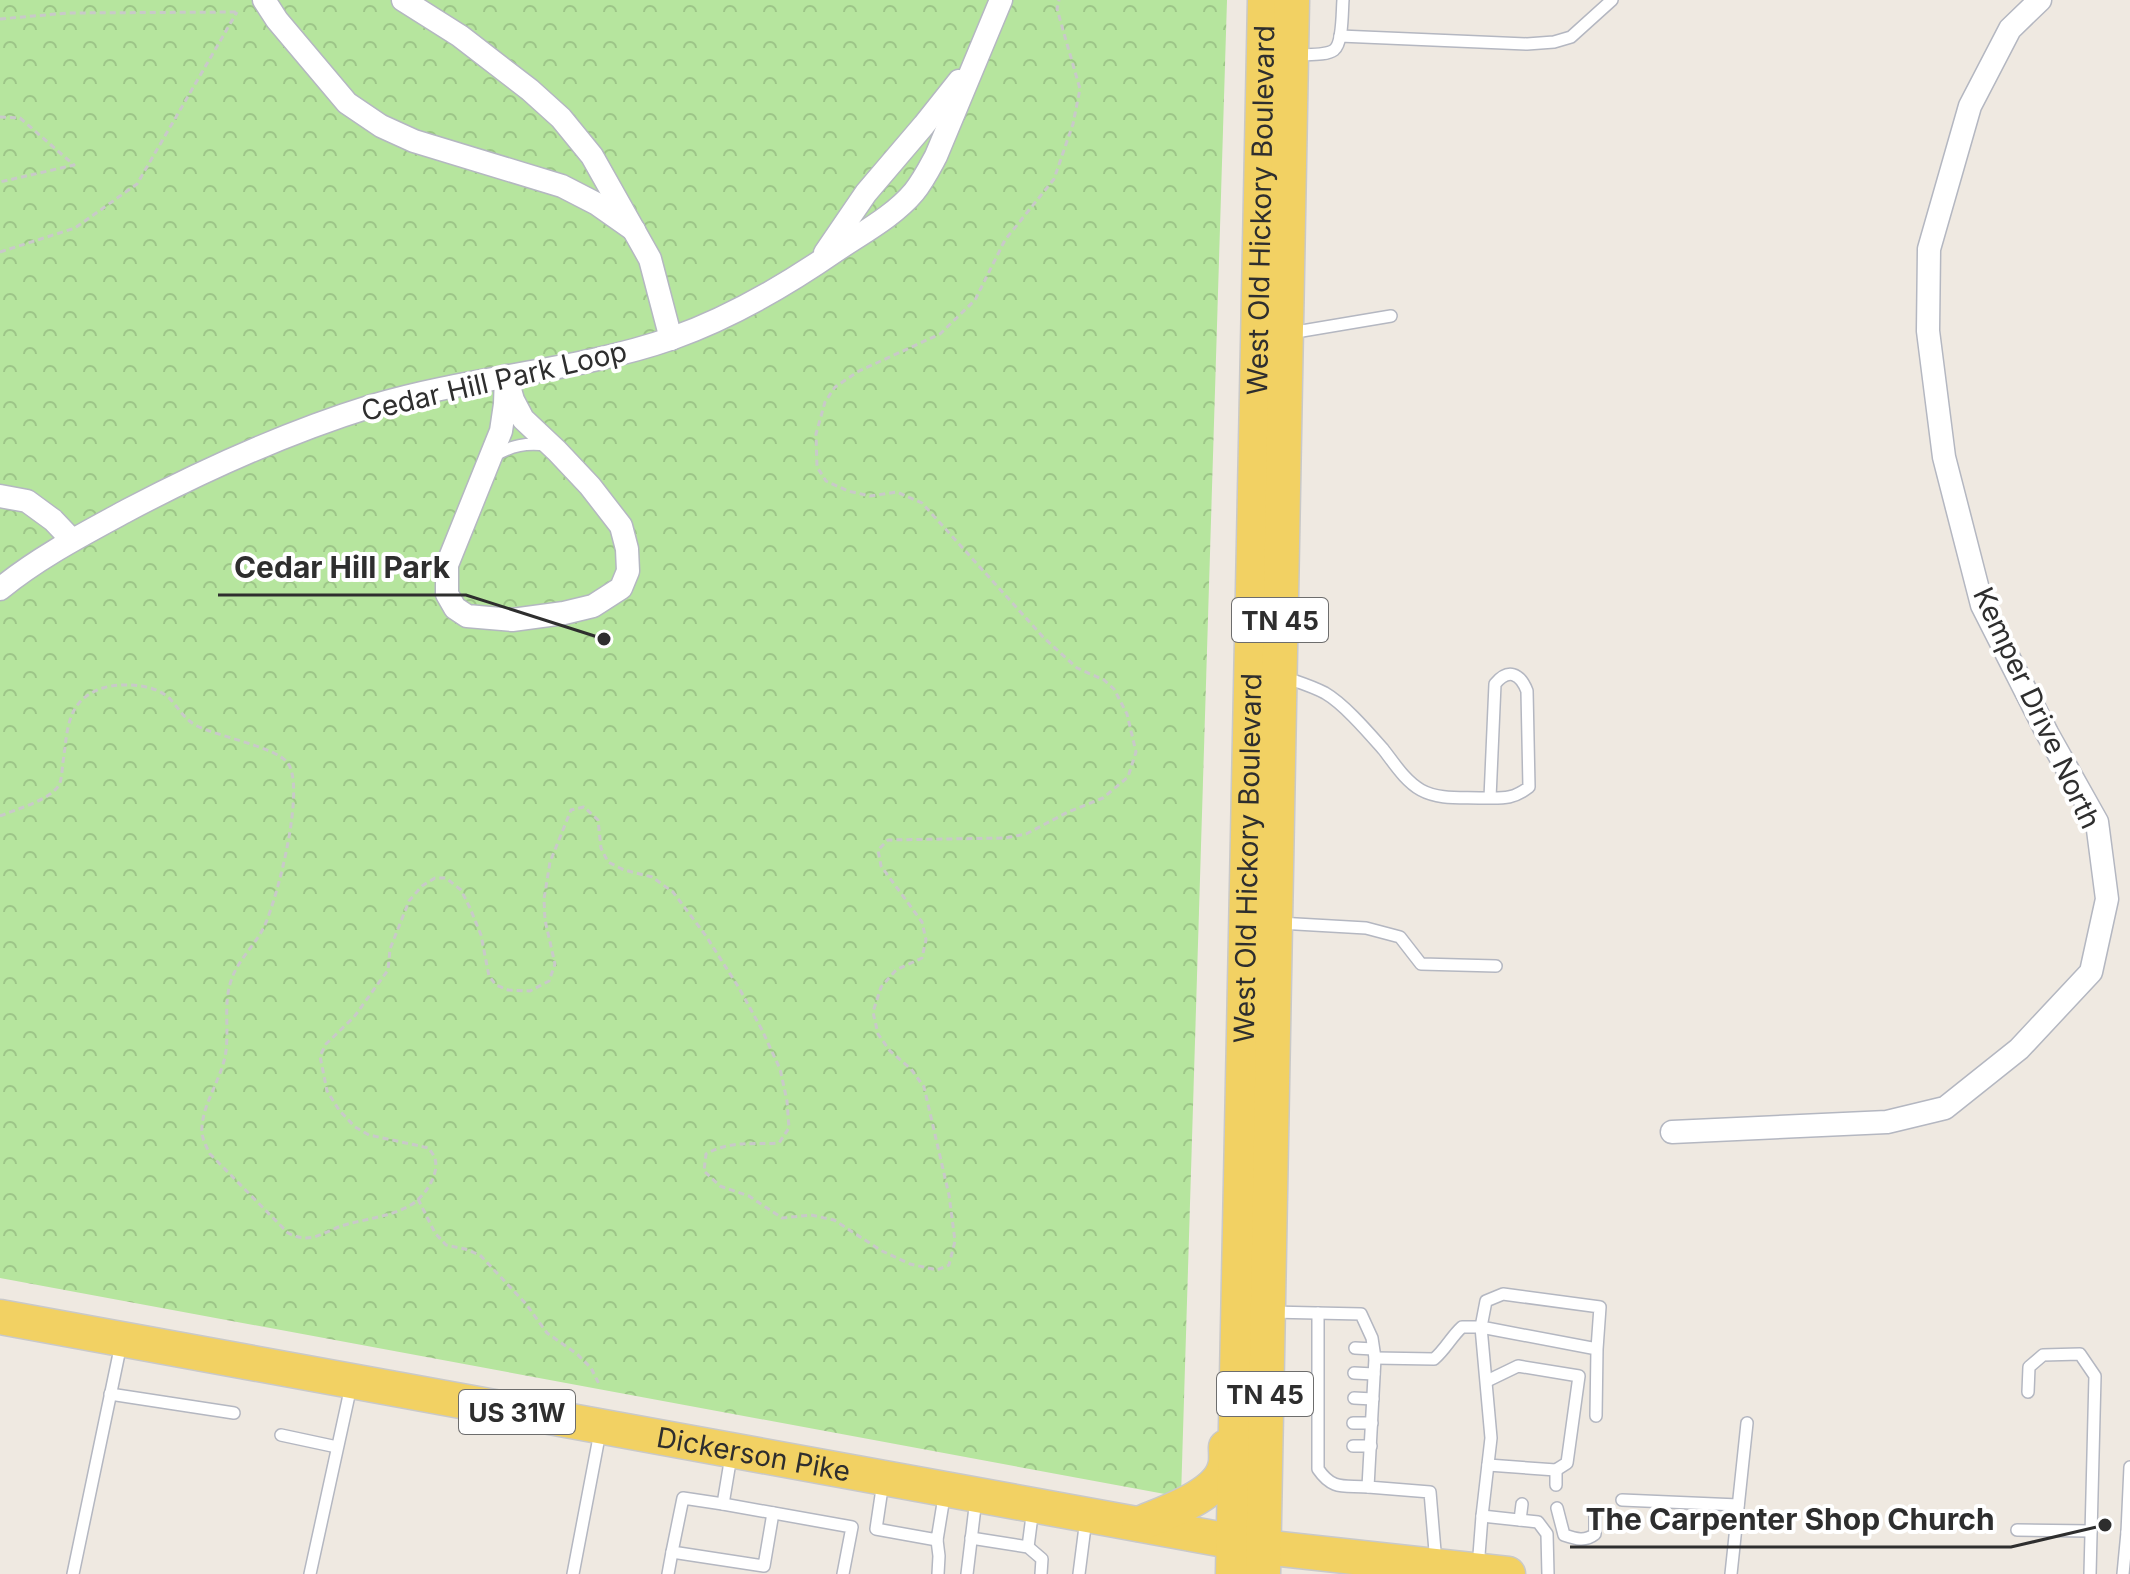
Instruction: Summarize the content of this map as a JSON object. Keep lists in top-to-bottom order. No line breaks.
{"streets":{"main road":["West Old Hickory Boulevard","TN 45","US 31W","Dickerson Pike"],"street":["Cedar Hill Park Loop","Kemper Drive North"]},"crossings":[["West Old Hickory Boulevard","Dickerson Pike"]],"places":["Cedar Hill Park","The Carpenter Shop Church"]}
